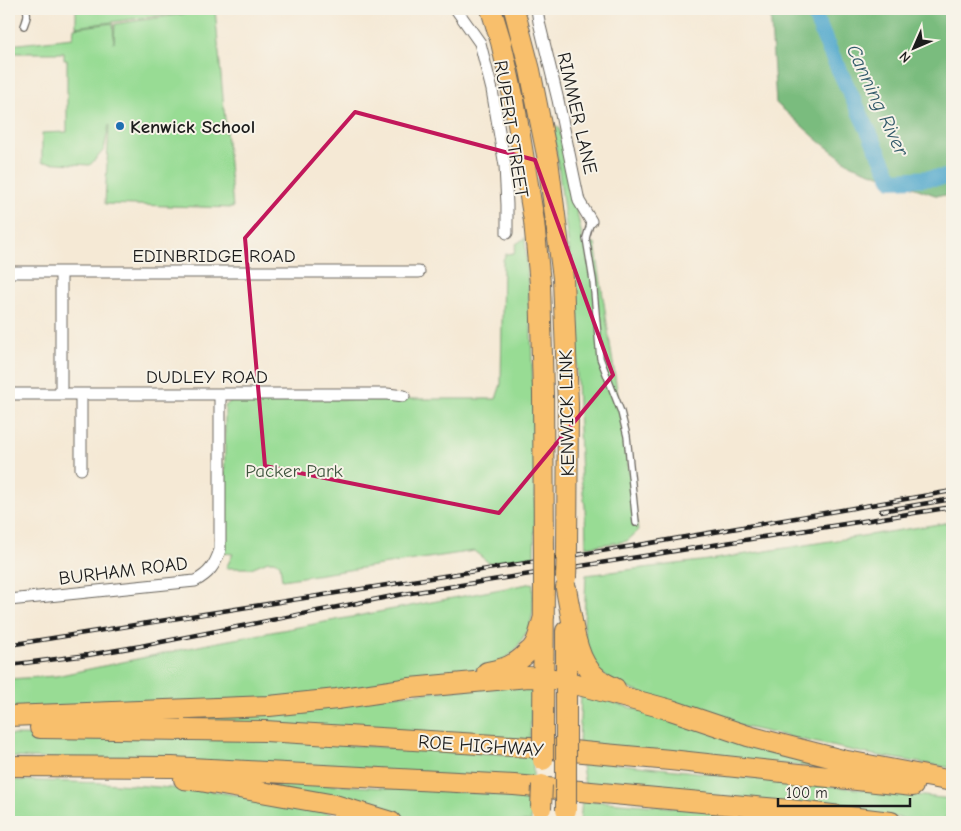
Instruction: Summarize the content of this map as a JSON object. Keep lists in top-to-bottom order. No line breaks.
{"streets":{"highway":["KENWICK LINK","ROE HIGHWAY"],"street":["RIMMER LANE","RUPERT STREET","EDINBRIDGE ROAD","DUDLEY ROAD","BURHAM ROAD"]},"crossings":[["DUDLEY ROAD","BURHAM ROAD"]],"water":["Canning River"],"parks":["Packer Park"],"places":["Kenwick School"],"scale_bar":"100 m","north":"bottom left"}
